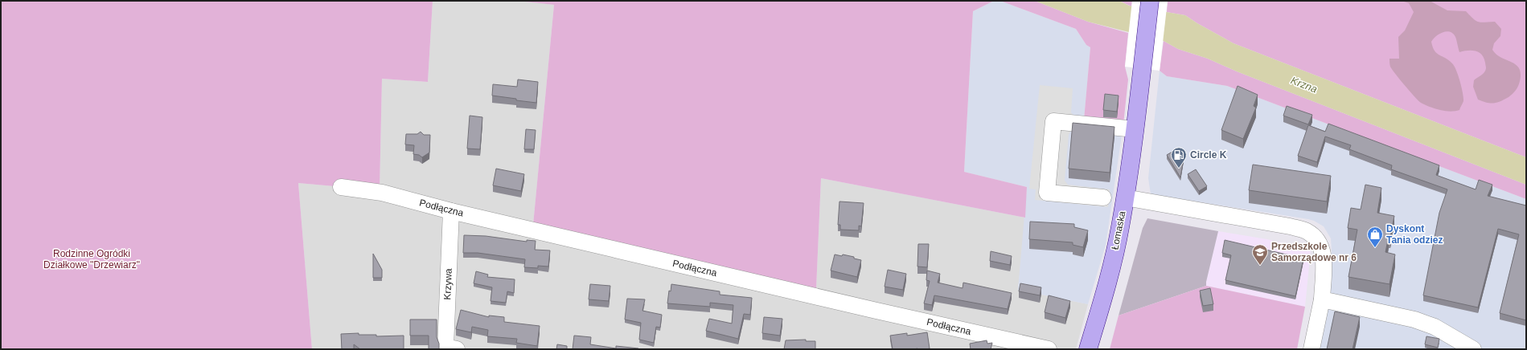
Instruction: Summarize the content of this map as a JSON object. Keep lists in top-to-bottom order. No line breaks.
{"streets":{"main road":["Łomaska"],"street":["Podłączna","Krzywa"]},"crossings":[["Podłączna","Krzywa"]],"water":["Krzna"],"parks":["Rodzinne Ogródki Działkowe \"Drzewiarz\""],"places":{"fuel station":["Circle K"],"shop":["Dyskont Tania odziez"],"school or university":["Przedszkole Samorządowe nr 6"]}}
